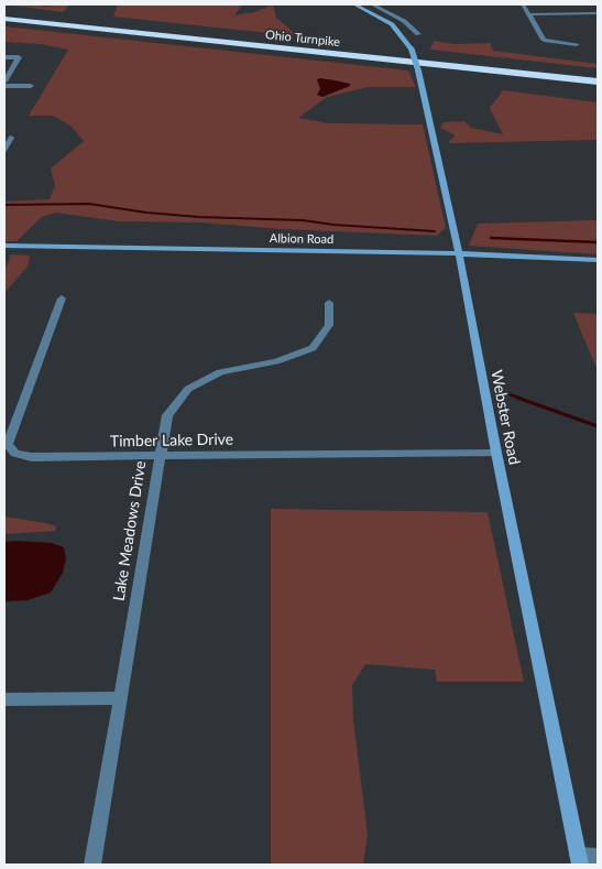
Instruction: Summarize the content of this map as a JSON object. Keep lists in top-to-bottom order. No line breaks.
{"streets":{"highway":["Ohio Turnpike"],"street":["Albion Road","Webster Road","Timber Lake Drive","Lake Meadows Drive"]},"crossings":[["Albion Road","Webster Road"],["Webster Road","Timber Lake Drive"],["Timber Lake Drive","Lake Meadows Drive"]]}
